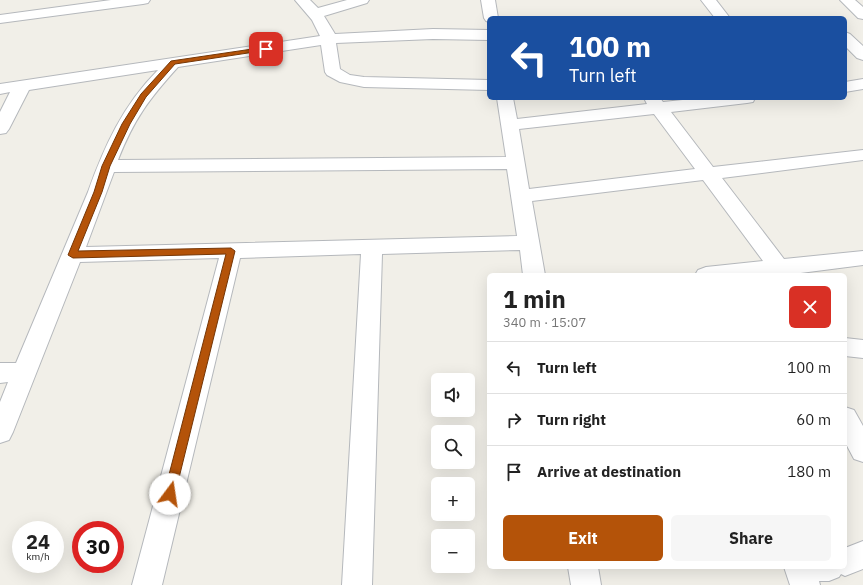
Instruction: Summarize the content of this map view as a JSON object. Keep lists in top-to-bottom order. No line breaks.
{"page":{"turn":["100 m","Turn left"],"heading":["1 min","340 m · 15:07"],"list":[{"name":"Turn left","value":"100 m"},{"name":"Turn right","value":"60 m"},{"name":"Arrive at destination","value":"180 m"}],"map_buttons":["+","−"],"buttons":["Exit","Share"],"speed":"24 km/h","limit":"30"}}
